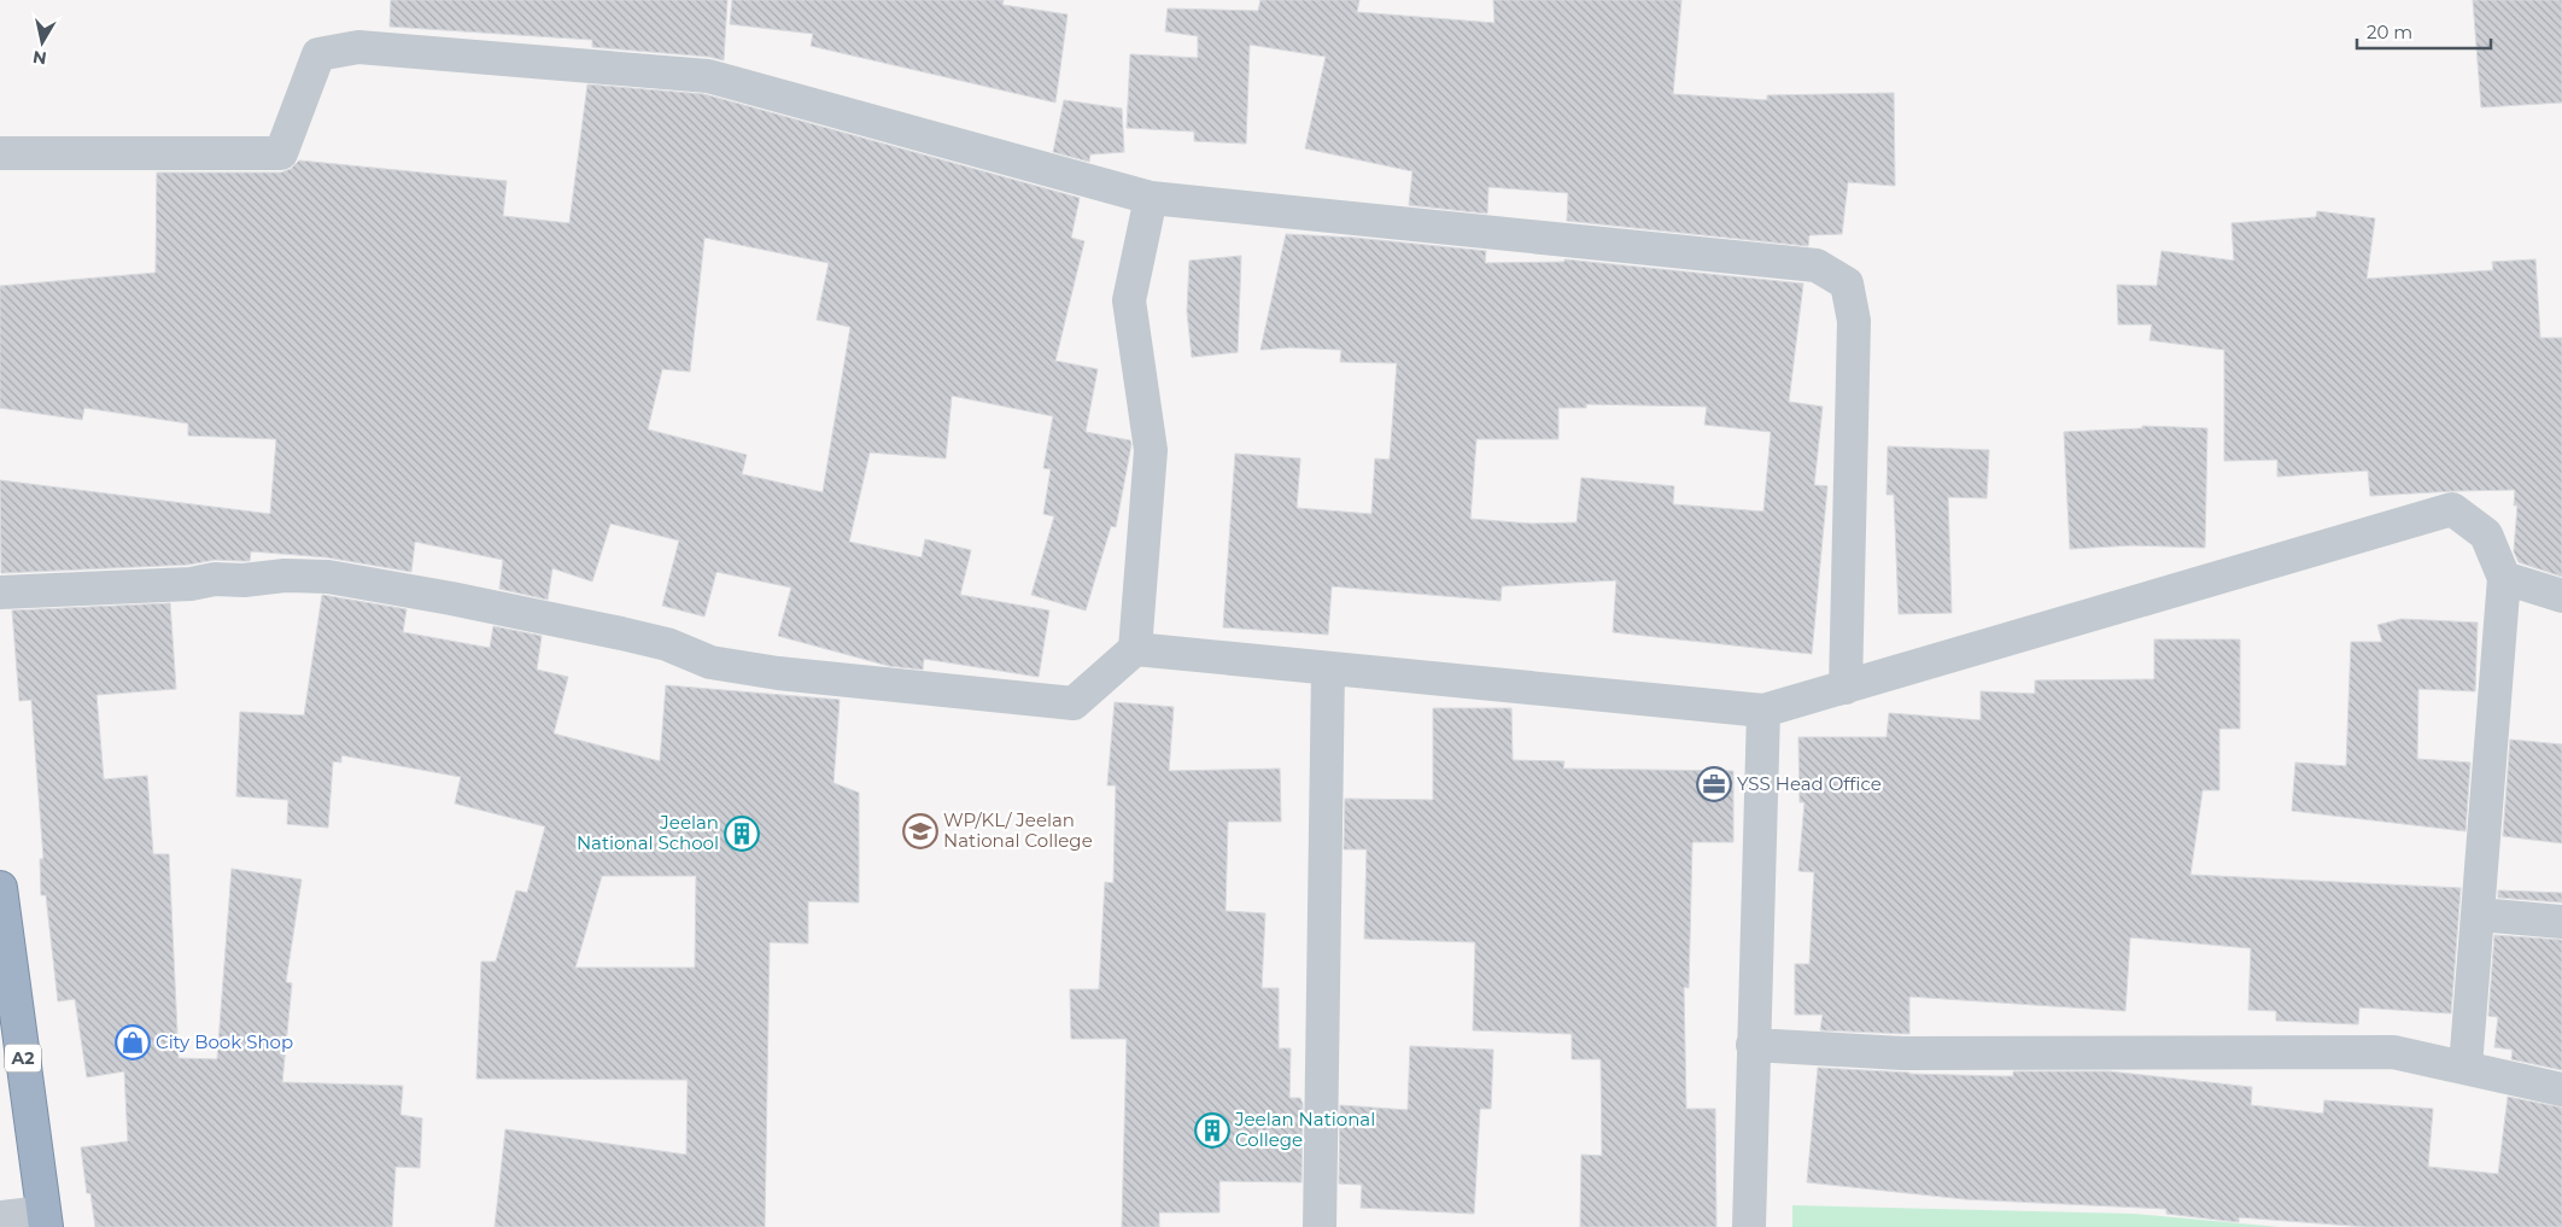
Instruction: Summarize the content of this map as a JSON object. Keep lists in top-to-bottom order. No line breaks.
{"streets":{"highway":["A2"]},"places":{"office":["YSS Head Office"],"school or university":["WP/KL/ Jeelan National College"],"building":["Jeelan National School","Jeelan National College"],"shop":["City Book Shop"]},"scale_bar":"20 m","north":"bottom"}
